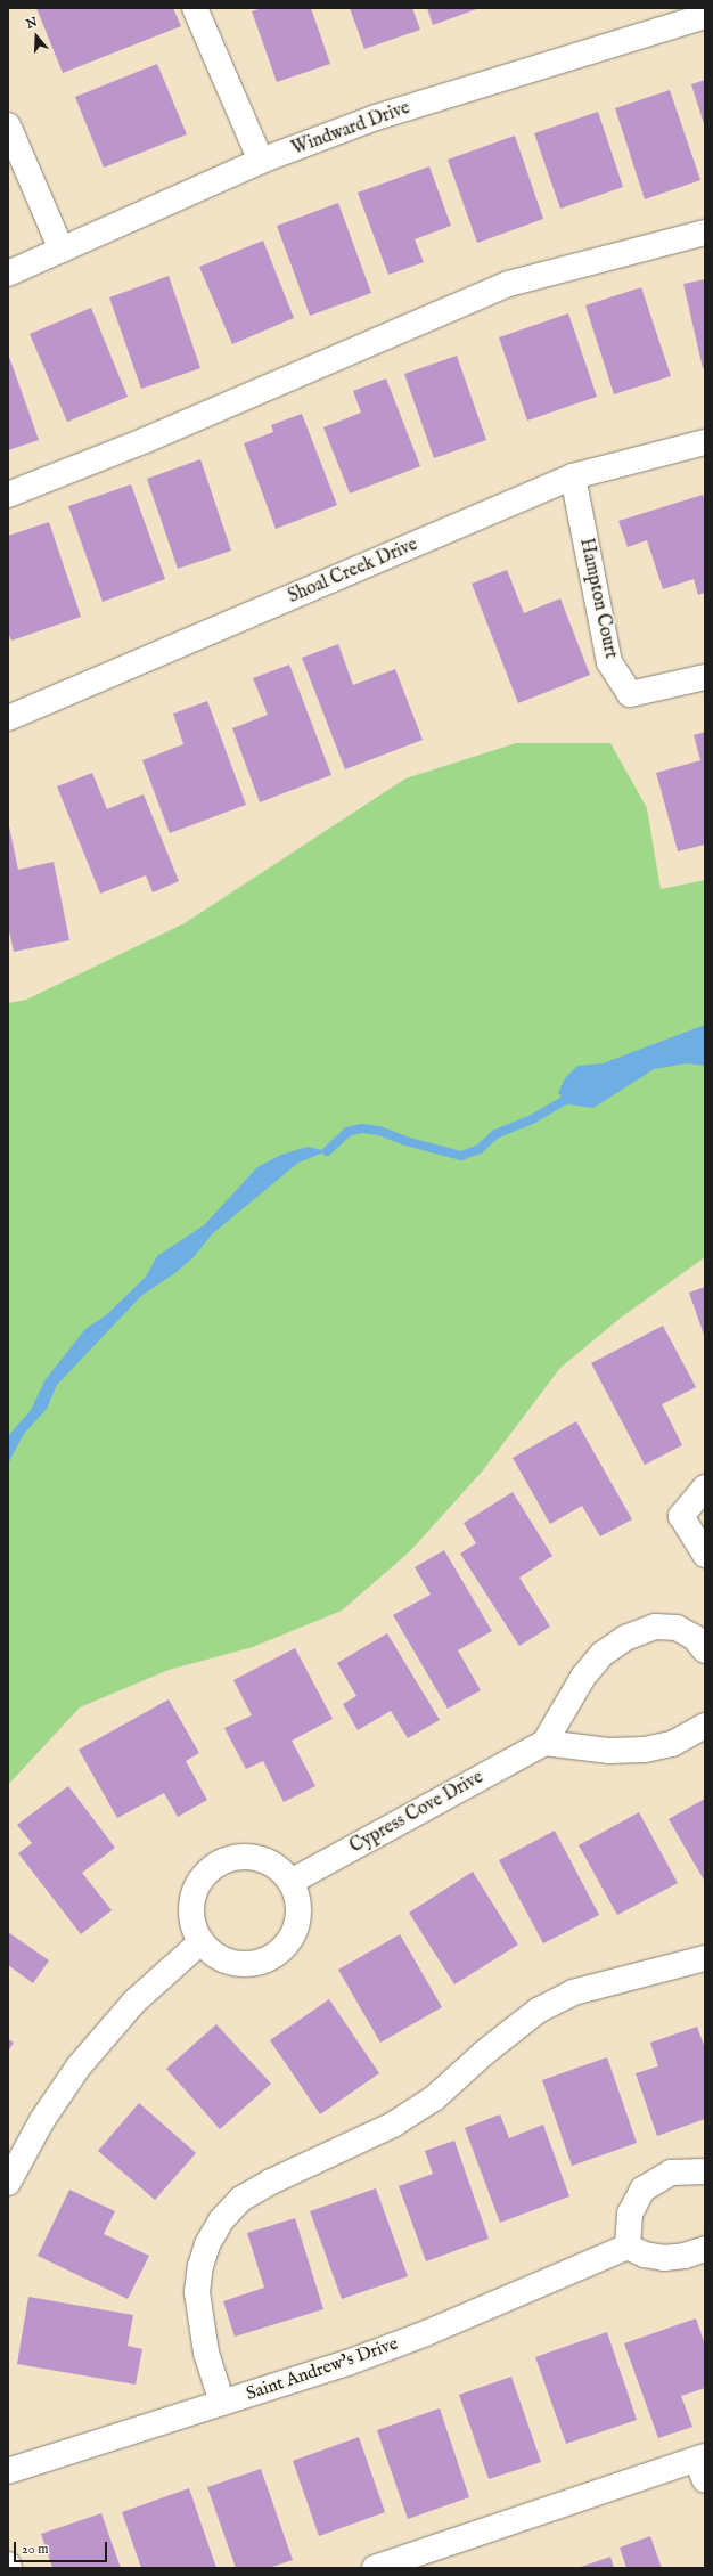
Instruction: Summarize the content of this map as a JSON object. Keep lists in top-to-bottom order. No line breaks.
{"streets":{"street":["Windward Drive","Shoal Creek Drive","Hampton Court","Cypress Cove Drive","Saint Andrew's Drive"]},"crossings":[["Shoal Creek Drive","Hampton Court"]],"scale_bar":"20 m","north":"top"}
